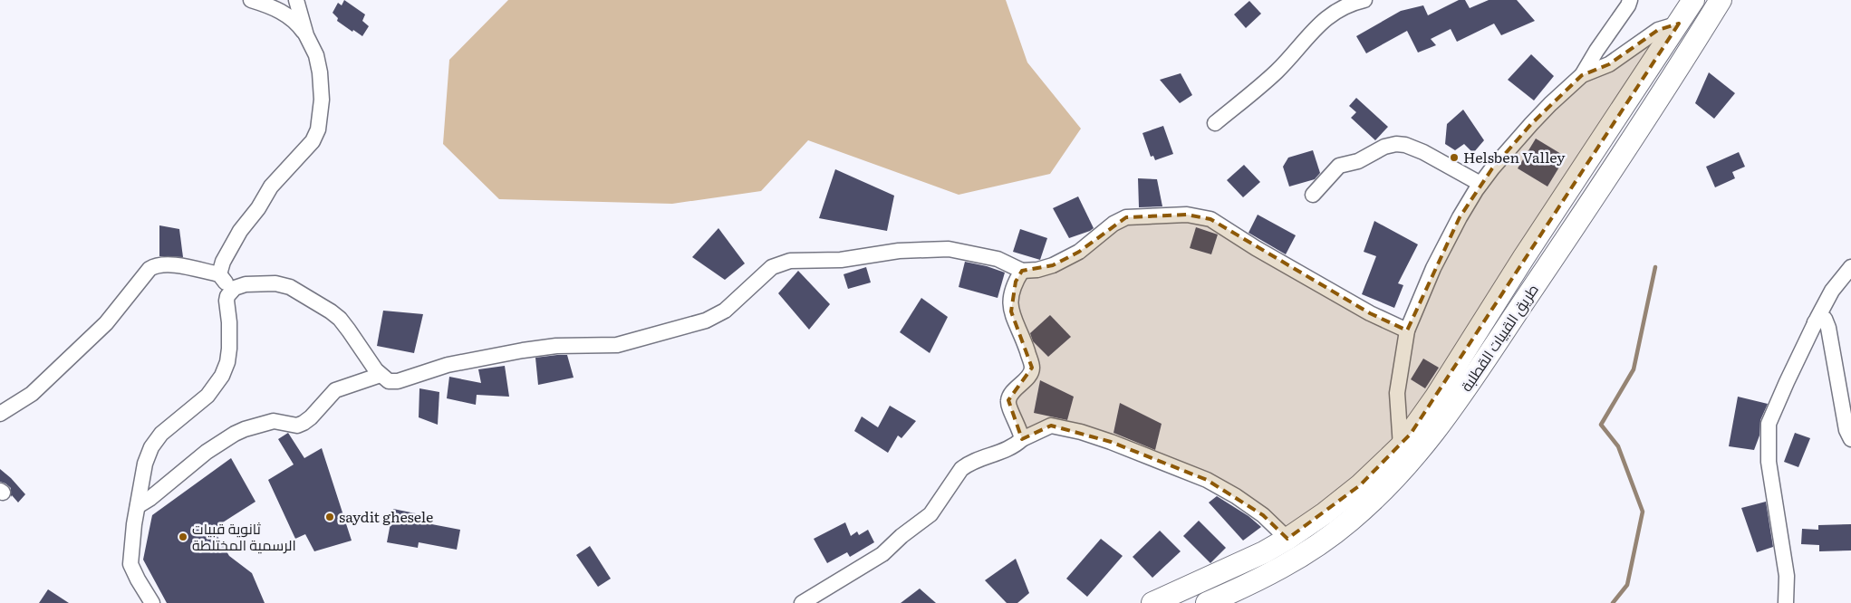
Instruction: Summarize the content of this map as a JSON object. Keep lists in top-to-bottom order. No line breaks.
{"streets":{"main road":["طريق القبيات القطلبة"]},"places":["Helsben Valley","saydit ghesele","ثانوية قبيات الرسمية المختلطة"]}
